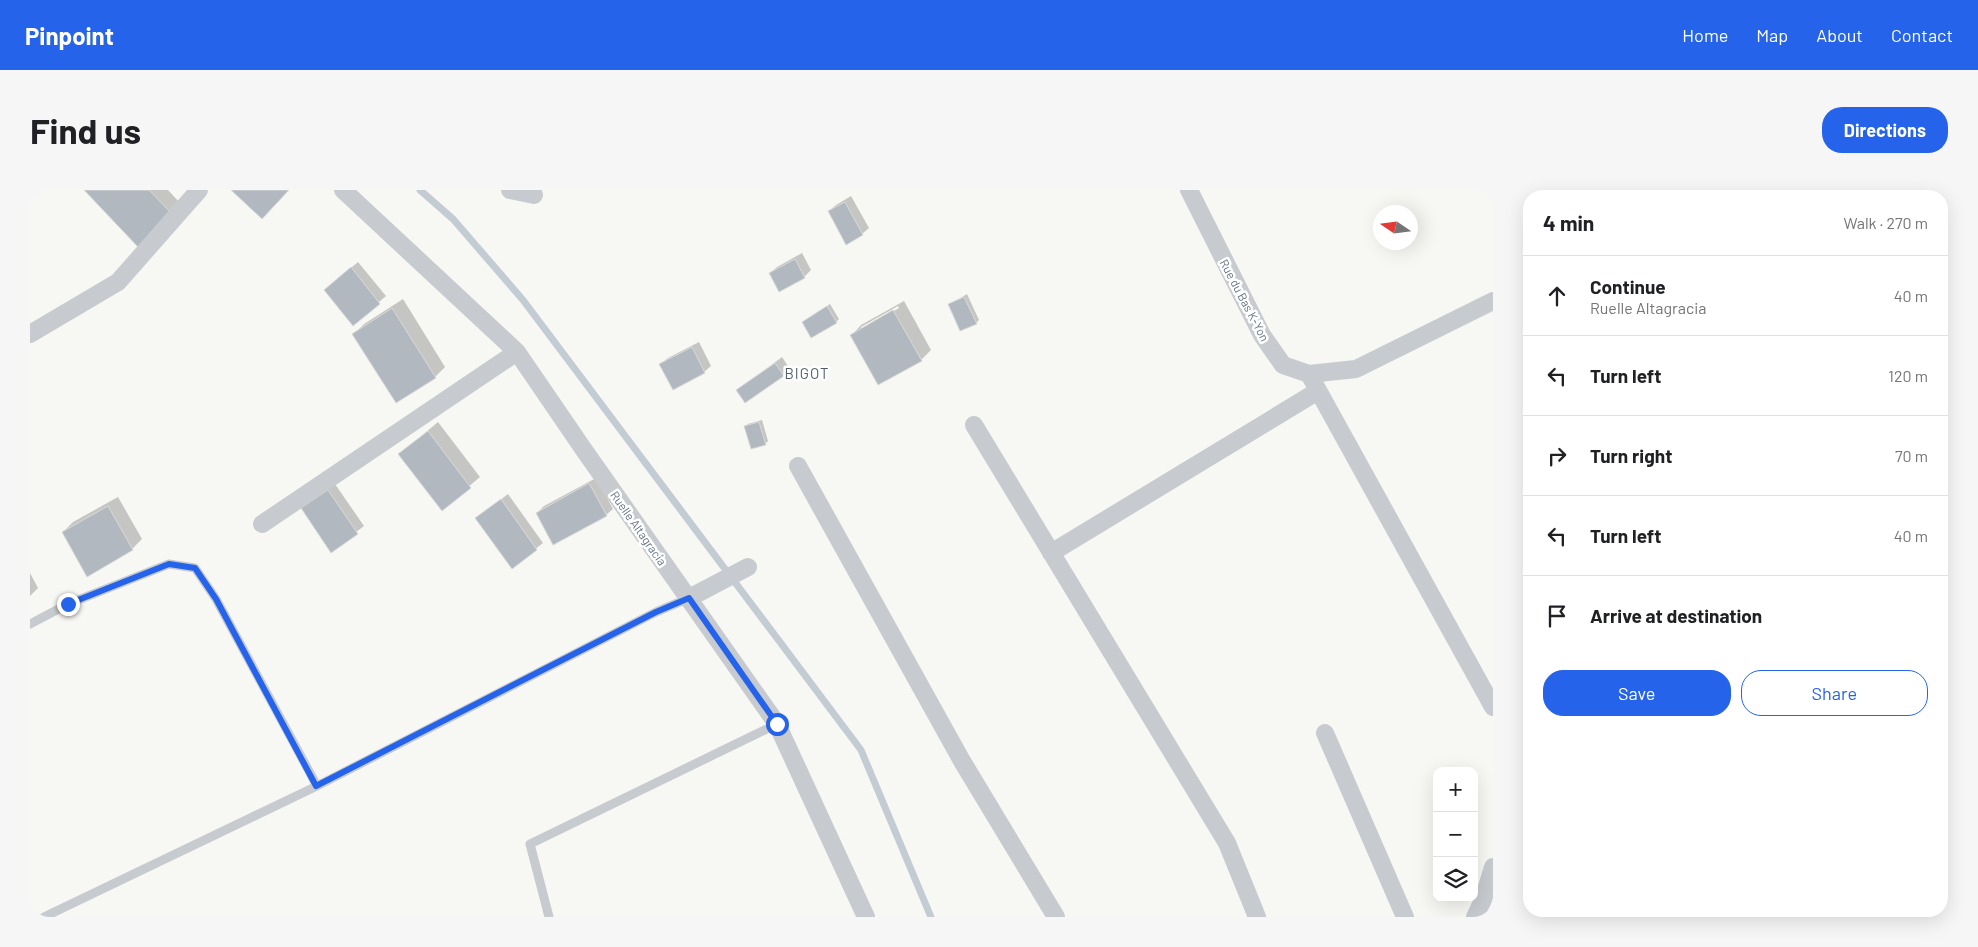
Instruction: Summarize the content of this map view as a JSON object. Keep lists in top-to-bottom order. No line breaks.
{"streets":{"street":["Rue du Bas K-Yon","Ruelle Altagracia"]},"districts":["BIGOT"],"north":"left","page":{"header":"Pinpoint","nav":["Home","Map","About","Contact"],"buttons":["Directions",["Save","Share"]],"title":"Find us","heading":["4 min","Walk · 270 m"],"list":[["Continue","Ruelle Altagracia","40 m"],["Turn left","120 m"],["Turn right","70 m"],["Turn left","40 m"],"Arrive at destination"],"map_buttons":["+","−"]}}
